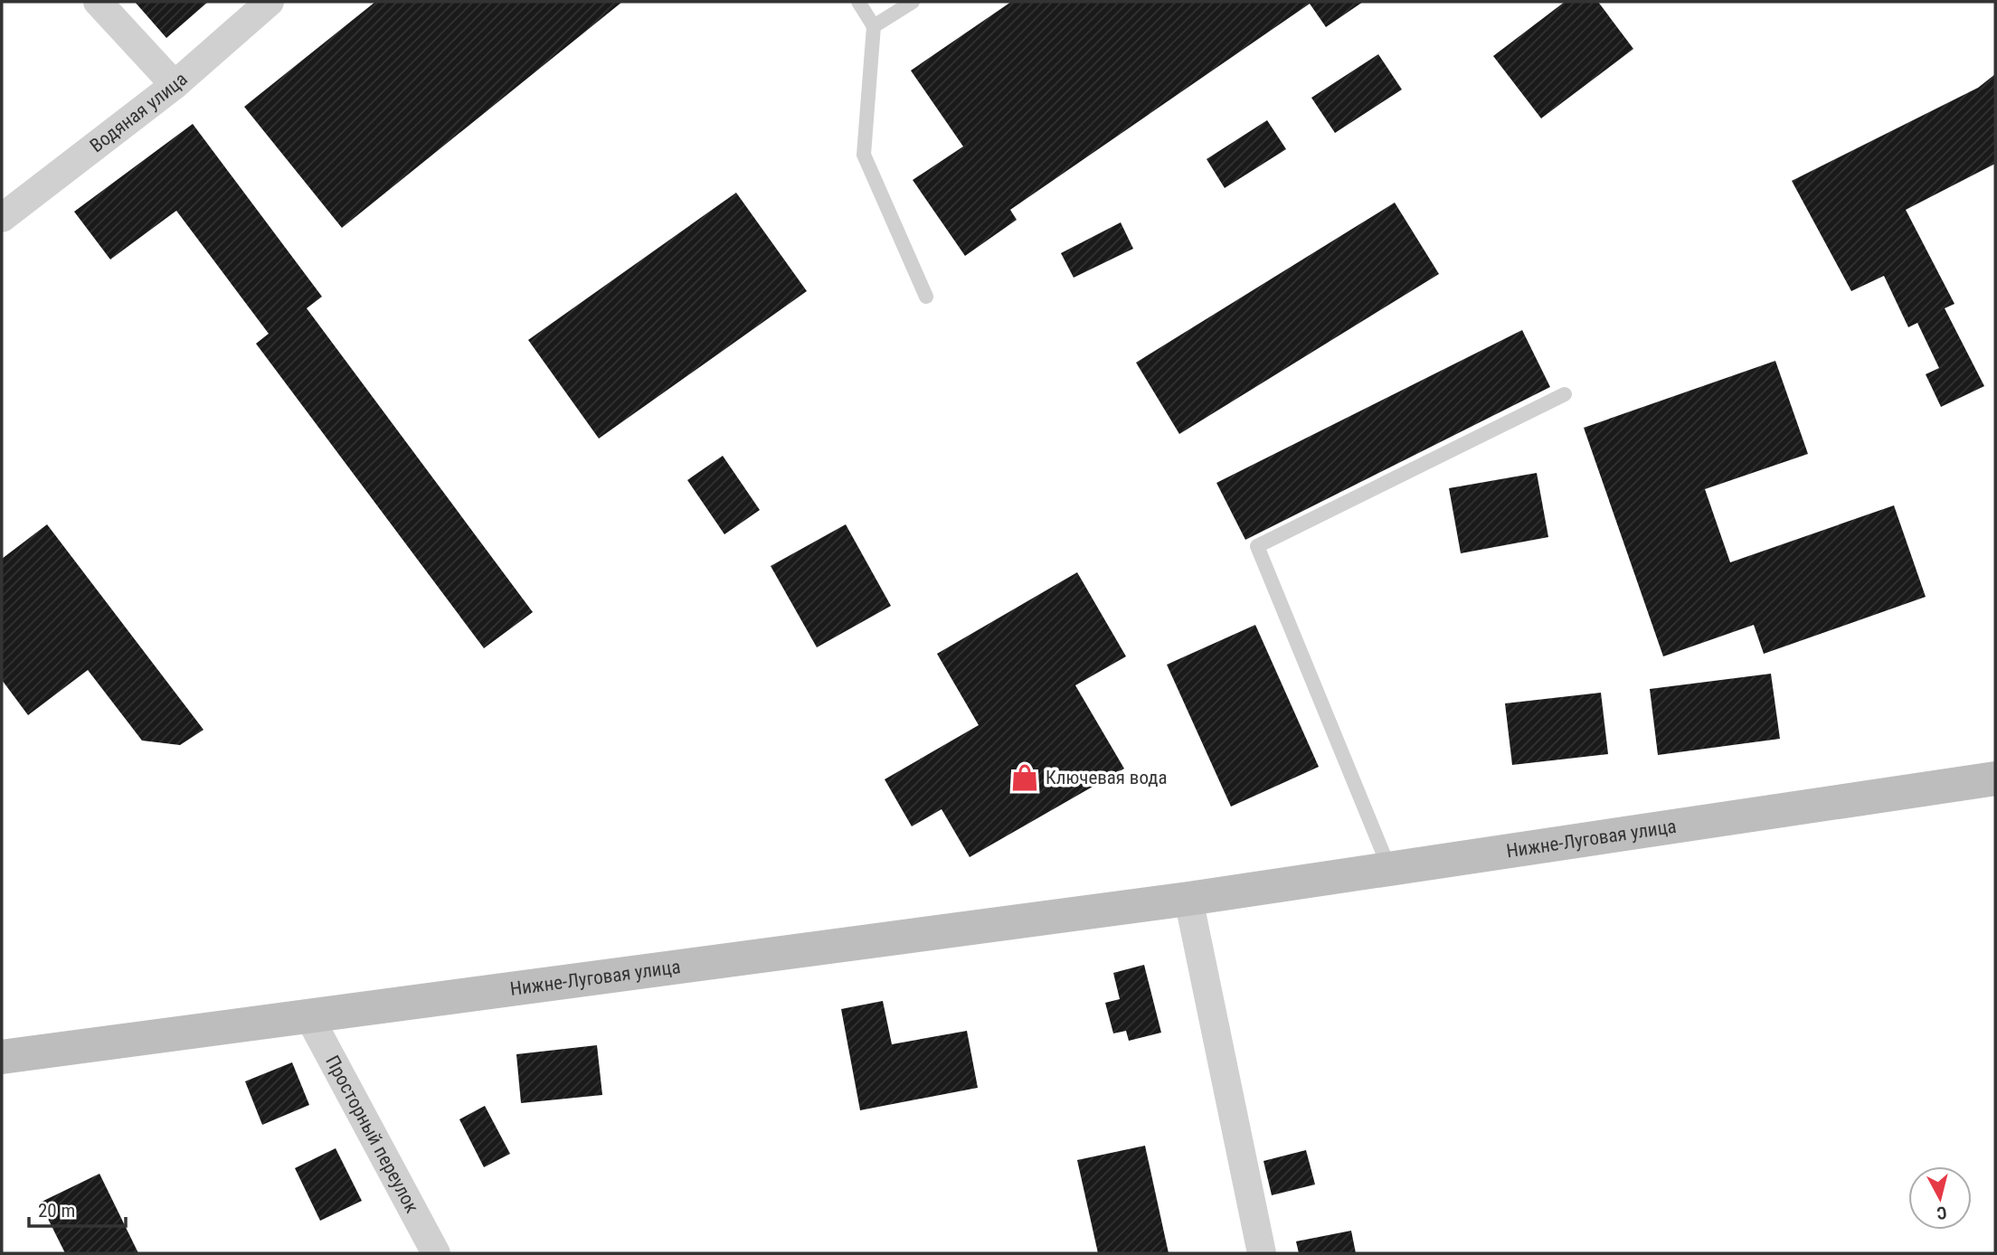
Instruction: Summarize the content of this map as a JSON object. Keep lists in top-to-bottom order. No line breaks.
{"streets":{"street":["Водяная улица","Нижне-Луговая улица","Просторный переулок"]},"crossings":[["Нижне-Луговая улица","Просторный переулок"]],"places":{"shop":["Ключевая вода"]},"scale_bar":"20 m","north":"bottom"}
